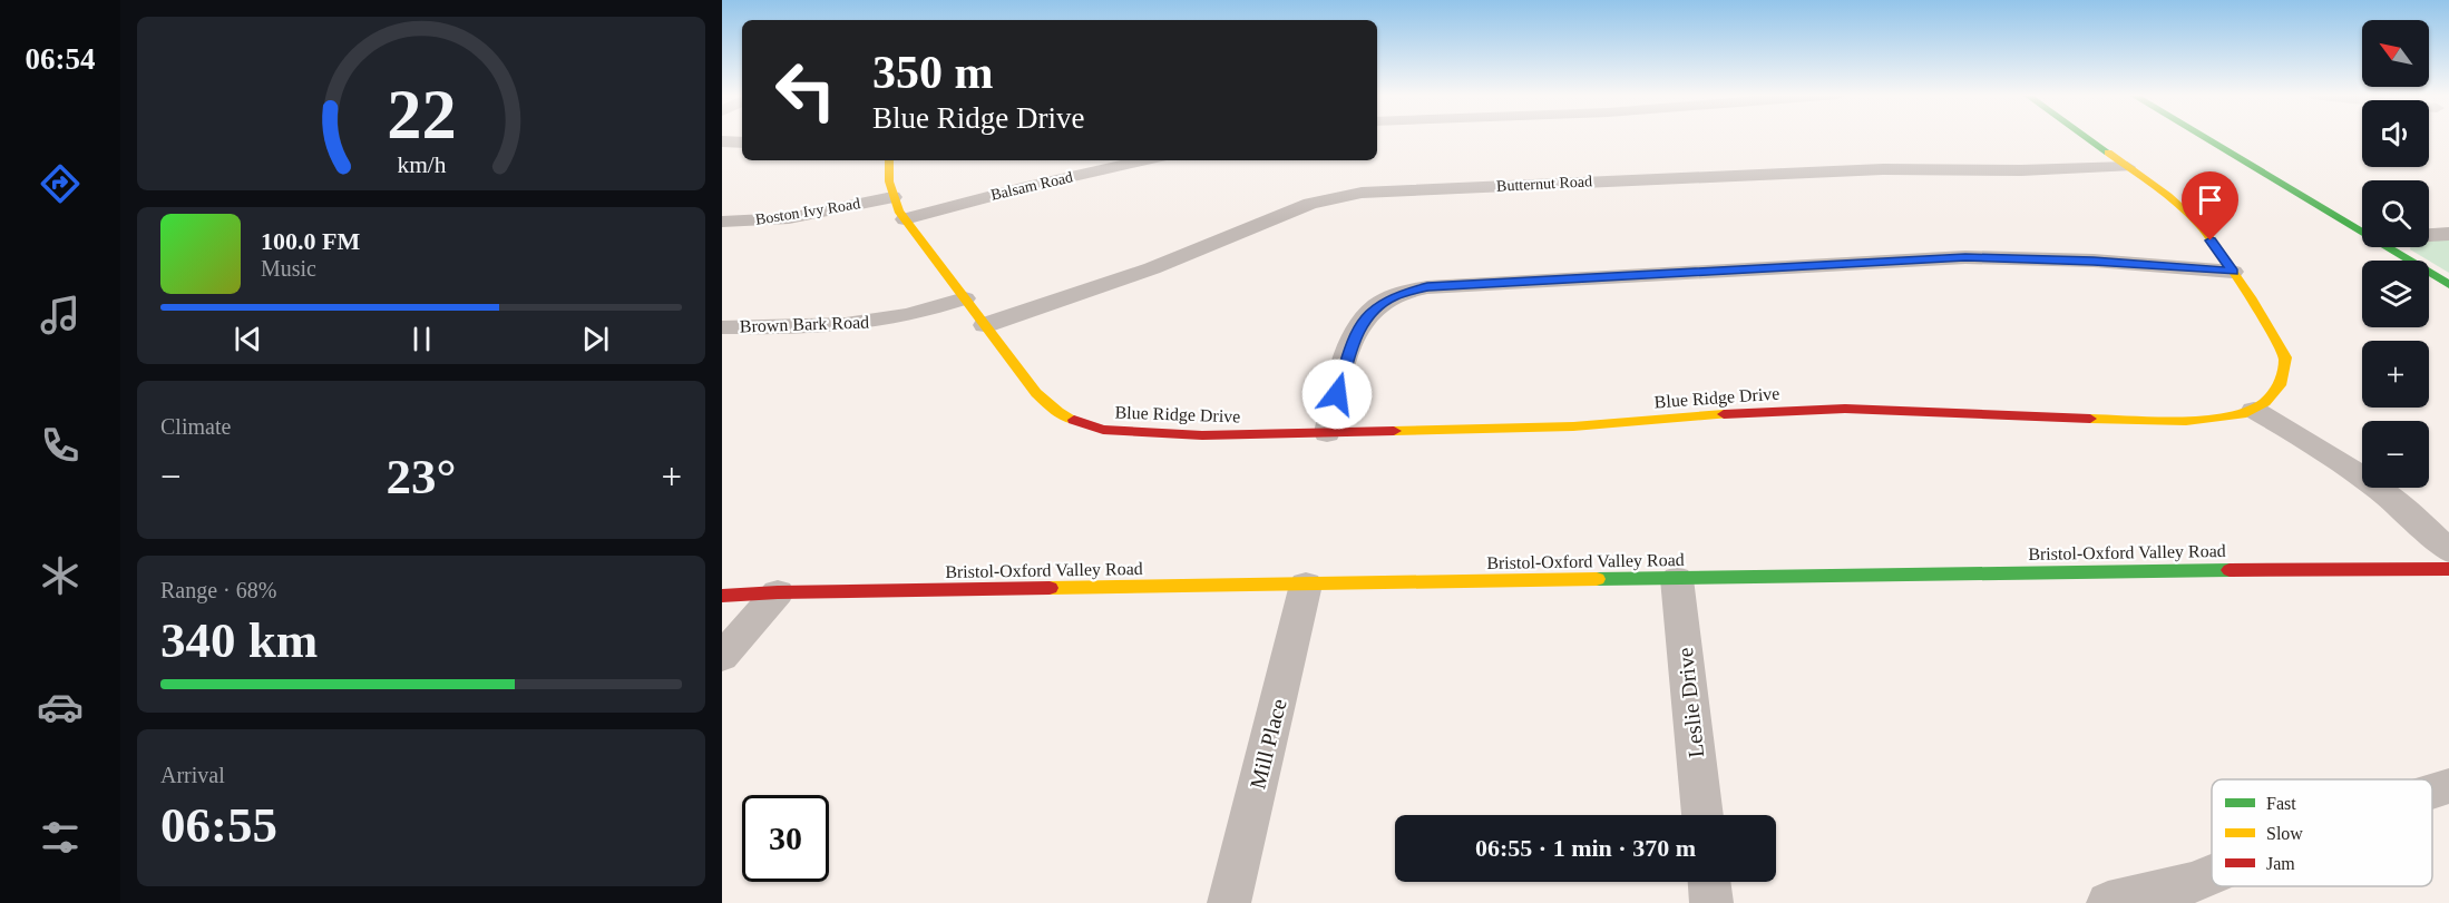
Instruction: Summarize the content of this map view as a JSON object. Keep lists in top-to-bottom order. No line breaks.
{"streets":{"street":["Butternut Road","Balsam Road","Boston Ivy Road","Brown Bark Road","Blue Ridge Drive","Bristol-Oxford Valley Road","Leslie Drive","Mill Place"]},"crossings":[["Butternut Road","Blue Ridge Drive"],["Balsam Road","Blue Ridge Drive"],["Boston Ivy Road","Blue Ridge Drive"],["Brown Bark Road","Blue Ridge Drive"],["Bristol-Oxford Valley Road","Leslie Drive"],["Bristol-Oxford Valley Road","Mill Place"]],"legend":["Fast","Slow","Jam"],"north":"top left","page":{"tabs":"06:54","map_buttons":["+","−"],"turn":["350 m","Blue Ridge Drive"],"song":["100.0 FM","Music"],"tile":["Climate",["Range · 68%","340 km"],["Arrival","06:55"]],"heat":["−","23°","+"],"limit":"30","trip":"06:55 · 1 min · 370 m","gauge":["22","km/h"]}}
